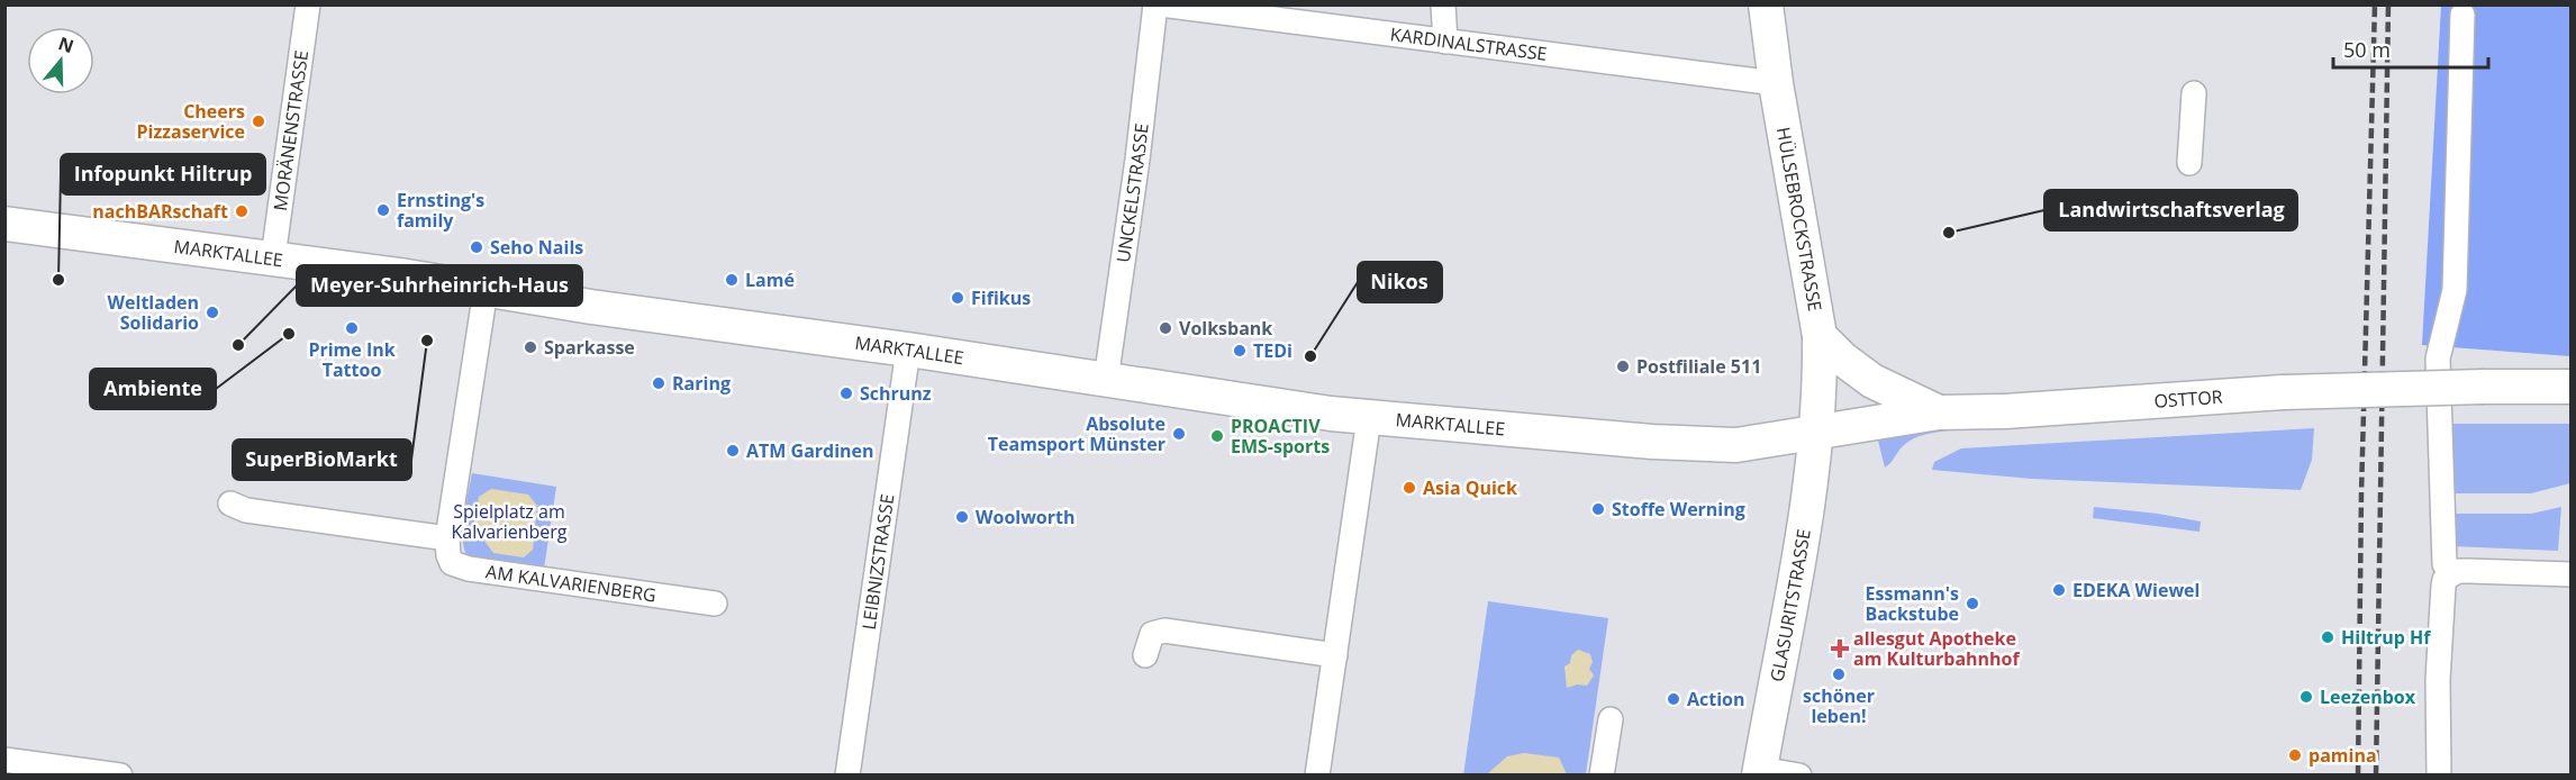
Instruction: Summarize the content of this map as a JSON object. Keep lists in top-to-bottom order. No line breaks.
{"streets":{"street":["KARDINALSTRASSE","MORÄNENSTRASSE","UNCKELSTRASSE","HÜLSEBROCKSTRASSE","MARKTALLEE","OSTTOR","LEIBNIZSTRASSE","AM KALVARIENBERG","GLASURITSTRASSE"]},"crossings":[["KARDINALSTRASSE","HÜLSEBROCKSTRASSE"],["MORÄNENSTRASSE","MARKTALLEE"],["UNCKELSTRASSE","MARKTALLEE"],["HÜLSEBROCKSTRASSE","MARKTALLEE"],["HÜLSEBROCKSTRASSE","OSTTOR"],["HÜLSEBROCKSTRASSE","GLASURITSTRASSE"],["MARKTALLEE","OSTTOR"],["MARKTALLEE","LEIBNIZSTRASSE"],["MARKTALLEE","GLASURITSTRASSE"],["OSTTOR","GLASURITSTRASSE"]],"parks":["Spielplatz am Kalvarienberg"],"places":{"other":["Cheers Pizzaservice","Ernsting's family","nachBARschaft","Landwirtschaftsverlag","Seho Nails","Infopunkt Hiltrup","Lamé","Fifikus","Weltladen Solidario","Prime Ink Tattoo","Volksbank","Ambiente","SuperBioMarkt","Meyer-Suhrheinrich-Haus","Sparkasse","TEDi","Nikos","Postfiliale 511","Raring","Schrunz","Absolute Teamsport Münster","PROACTIV EMS-sports","ATM Gardinen","Asia Quick","Stoffe Werning","Woolworth","EDEKA Wiewel","Essmann's Backstube","Hiltrup Hf","schöner leben!","Leezenbox","Action","pamina"],"health":["allesgut Apotheke am Kulturbahnhof"]},"scale_bar":"50 m","north":"top"}
